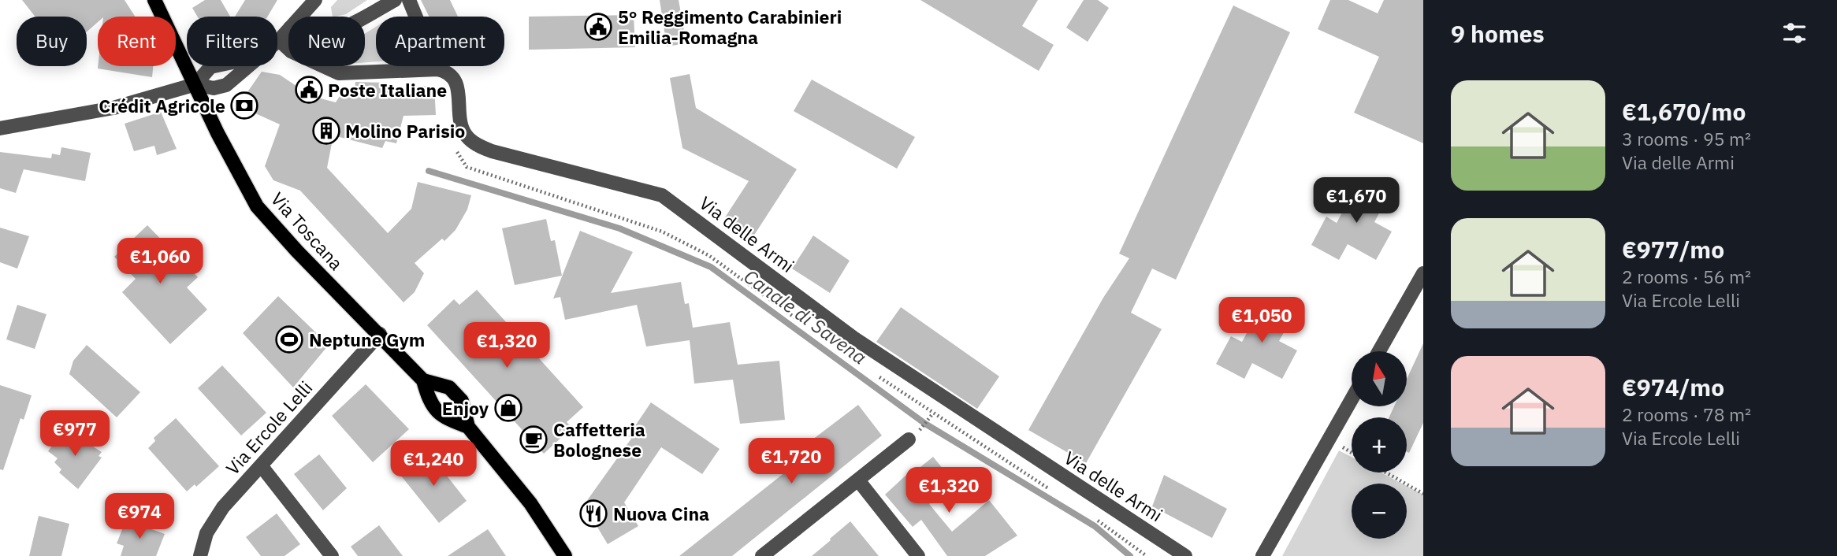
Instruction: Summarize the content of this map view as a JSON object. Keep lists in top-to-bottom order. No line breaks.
{"streets":{"main road":["Via Toscana"],"street":["Via delle Armi","Via Ercole Lelli"]},"crossings":[["Via Toscana","Via Ercole Lelli"]],"water":["Canale di Savena"],"places":{"public building":["5° Reggimento Carabinieri Emilia-Romagna","Poste Italiane"],"bank":["Crédit Agricole"],"building":["Molino Parisio"],"sports":["Neptune Gym"],"shop":["Enjoy"],"cafe":["Caffetteria Bolognese"],"restaurant":["Nuova Cina"]},"north":"top","page":{"heading":"9 homes","chip":["Buy","Rent","Filters","New","Apartment"],"list":[{"name":"€1,670/mo","note":"3 rooms · 95 m² · Via delle Armi"},{"name":"€977/mo","note":"2 rooms · 56 m² · Via Ercole Lelli"},{"name":"€974/mo","note":"2 rooms · 78 m² · Via Ercole Lelli"}],"price":["€1,670","€1,060","€1,050","€1,320","€977","€1,720","€1,240","€1,320","€974"],"map_buttons":["+","−"]}}
